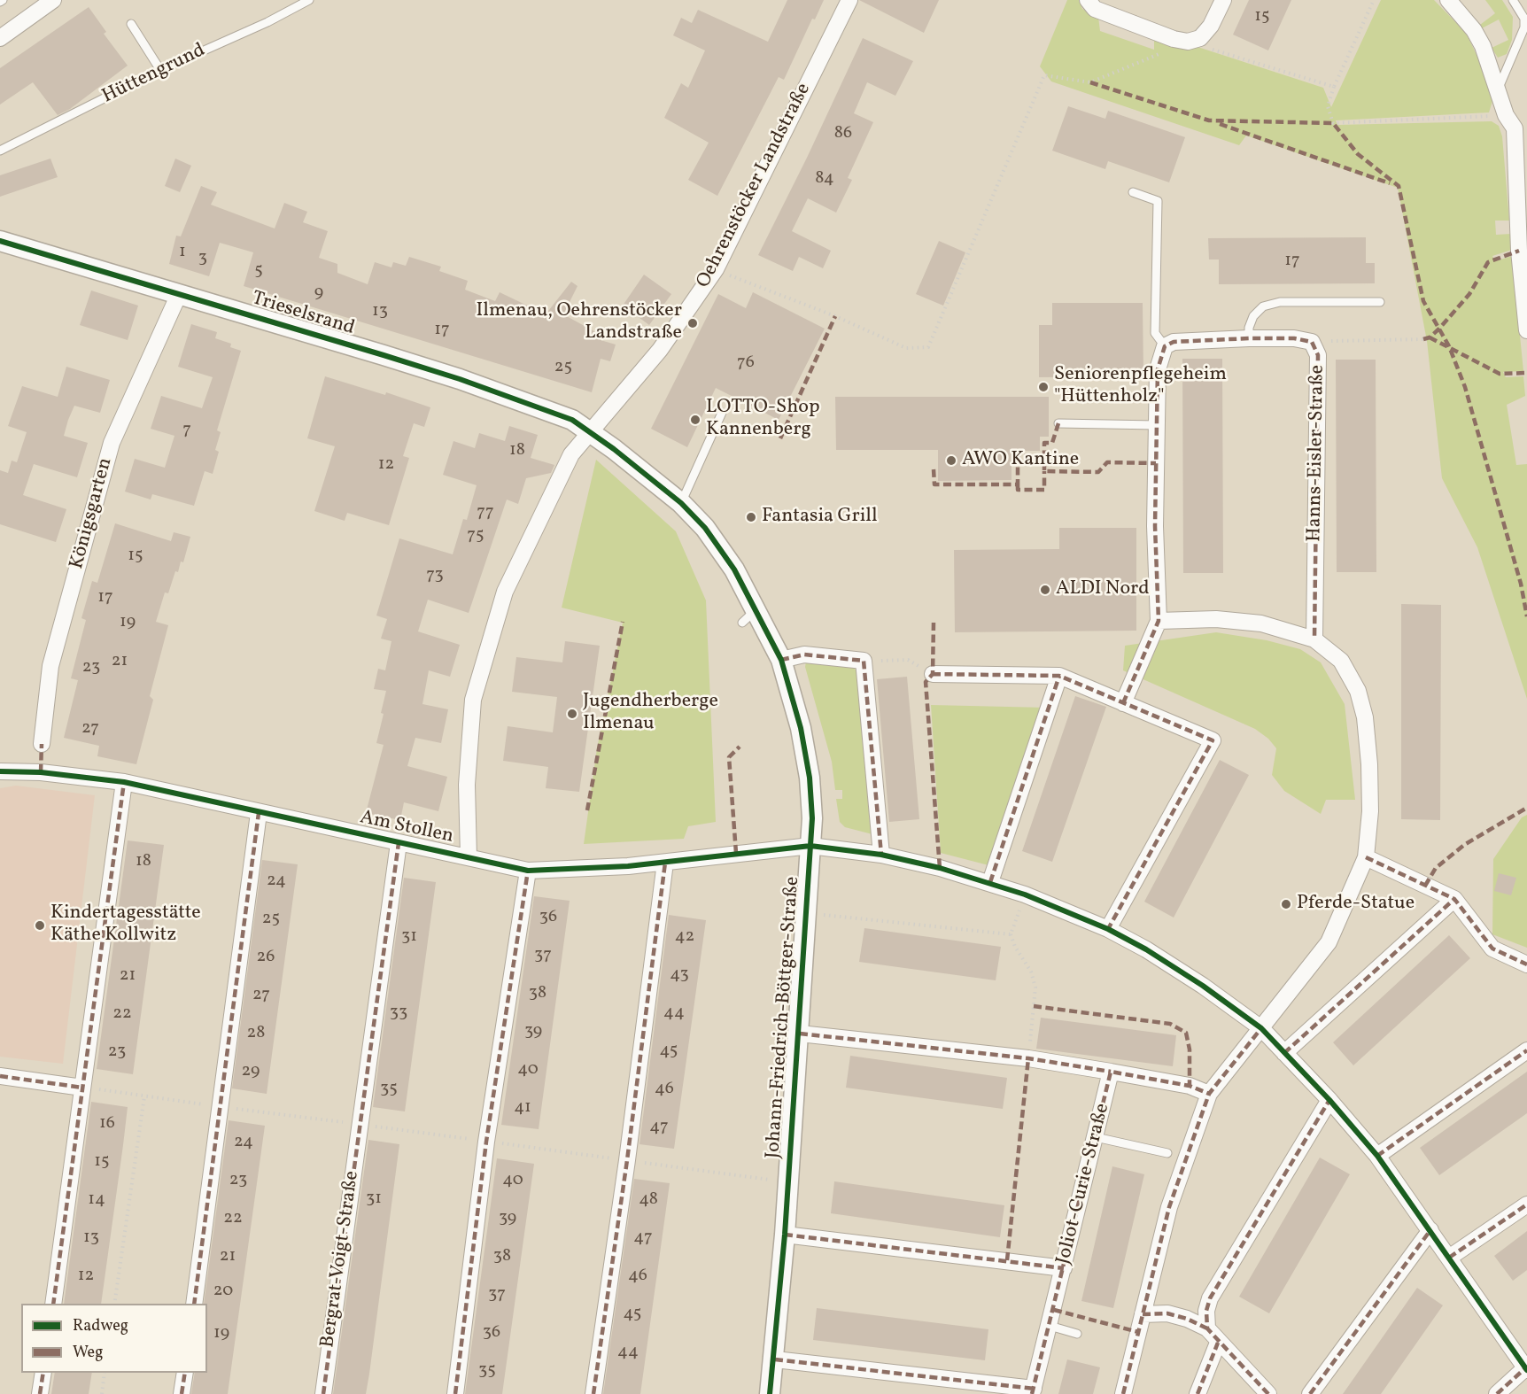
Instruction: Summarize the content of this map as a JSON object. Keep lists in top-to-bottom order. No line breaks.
{"streets":{"street":["Oehrenstöcker Landstraße","Trieselsrand","Hanns-Eisler-Straße","Königsgarten","Am Stollen","Johann-Friedrich-Böttger-Straße","Joliot-Curie-Straße","Bergrat-Voigt-Straße"],"lane":["Hüttengrund"]},"crossings":[["Oehrenstöcker Landstraße","Trieselsrand"],["Oehrenstöcker Landstraße","Am Stollen"],["Oehrenstöcker Landstraße","Johann-Friedrich-Böttger-Straße"],["Trieselsrand","Königsgarten"],["Trieselsrand","Johann-Friedrich-Böttger-Straße"],["Am Stollen","Johann-Friedrich-Böttger-Straße"],["Am Stollen","Bergrat-Voigt-Straße"],["Johann-Friedrich-Böttger-Straße","Joliot-Curie-Straße"]],"places":["Ilmenau, Oehrenstöcker Landstraße","Seniorenpflegeheim \"Hüttenholz\"","LOTTO-Shop Kannenberg","AWO Kantine","Fantasia Grill","ALDI Nord","Jugendherberge Ilmenau","Pferde-Statue","Kindertagesstätte Käthe Kollwitz"],"house_numbers":["15","86","84","1","3","17","5","9","13","17","76","25","7","18","12","77","75","15","73","17","19","21","23","27","18","24","36","25","31","42","37","26","43","21","38","27","33","44","22","39","28","45","23","40","29","35","46","41","16","47","24","15","23","40","31","14","48","22","39","13","47","21","38","12","46","20","37","45","36","19","44","35"],"legend":["Radweg","Weg"]}
